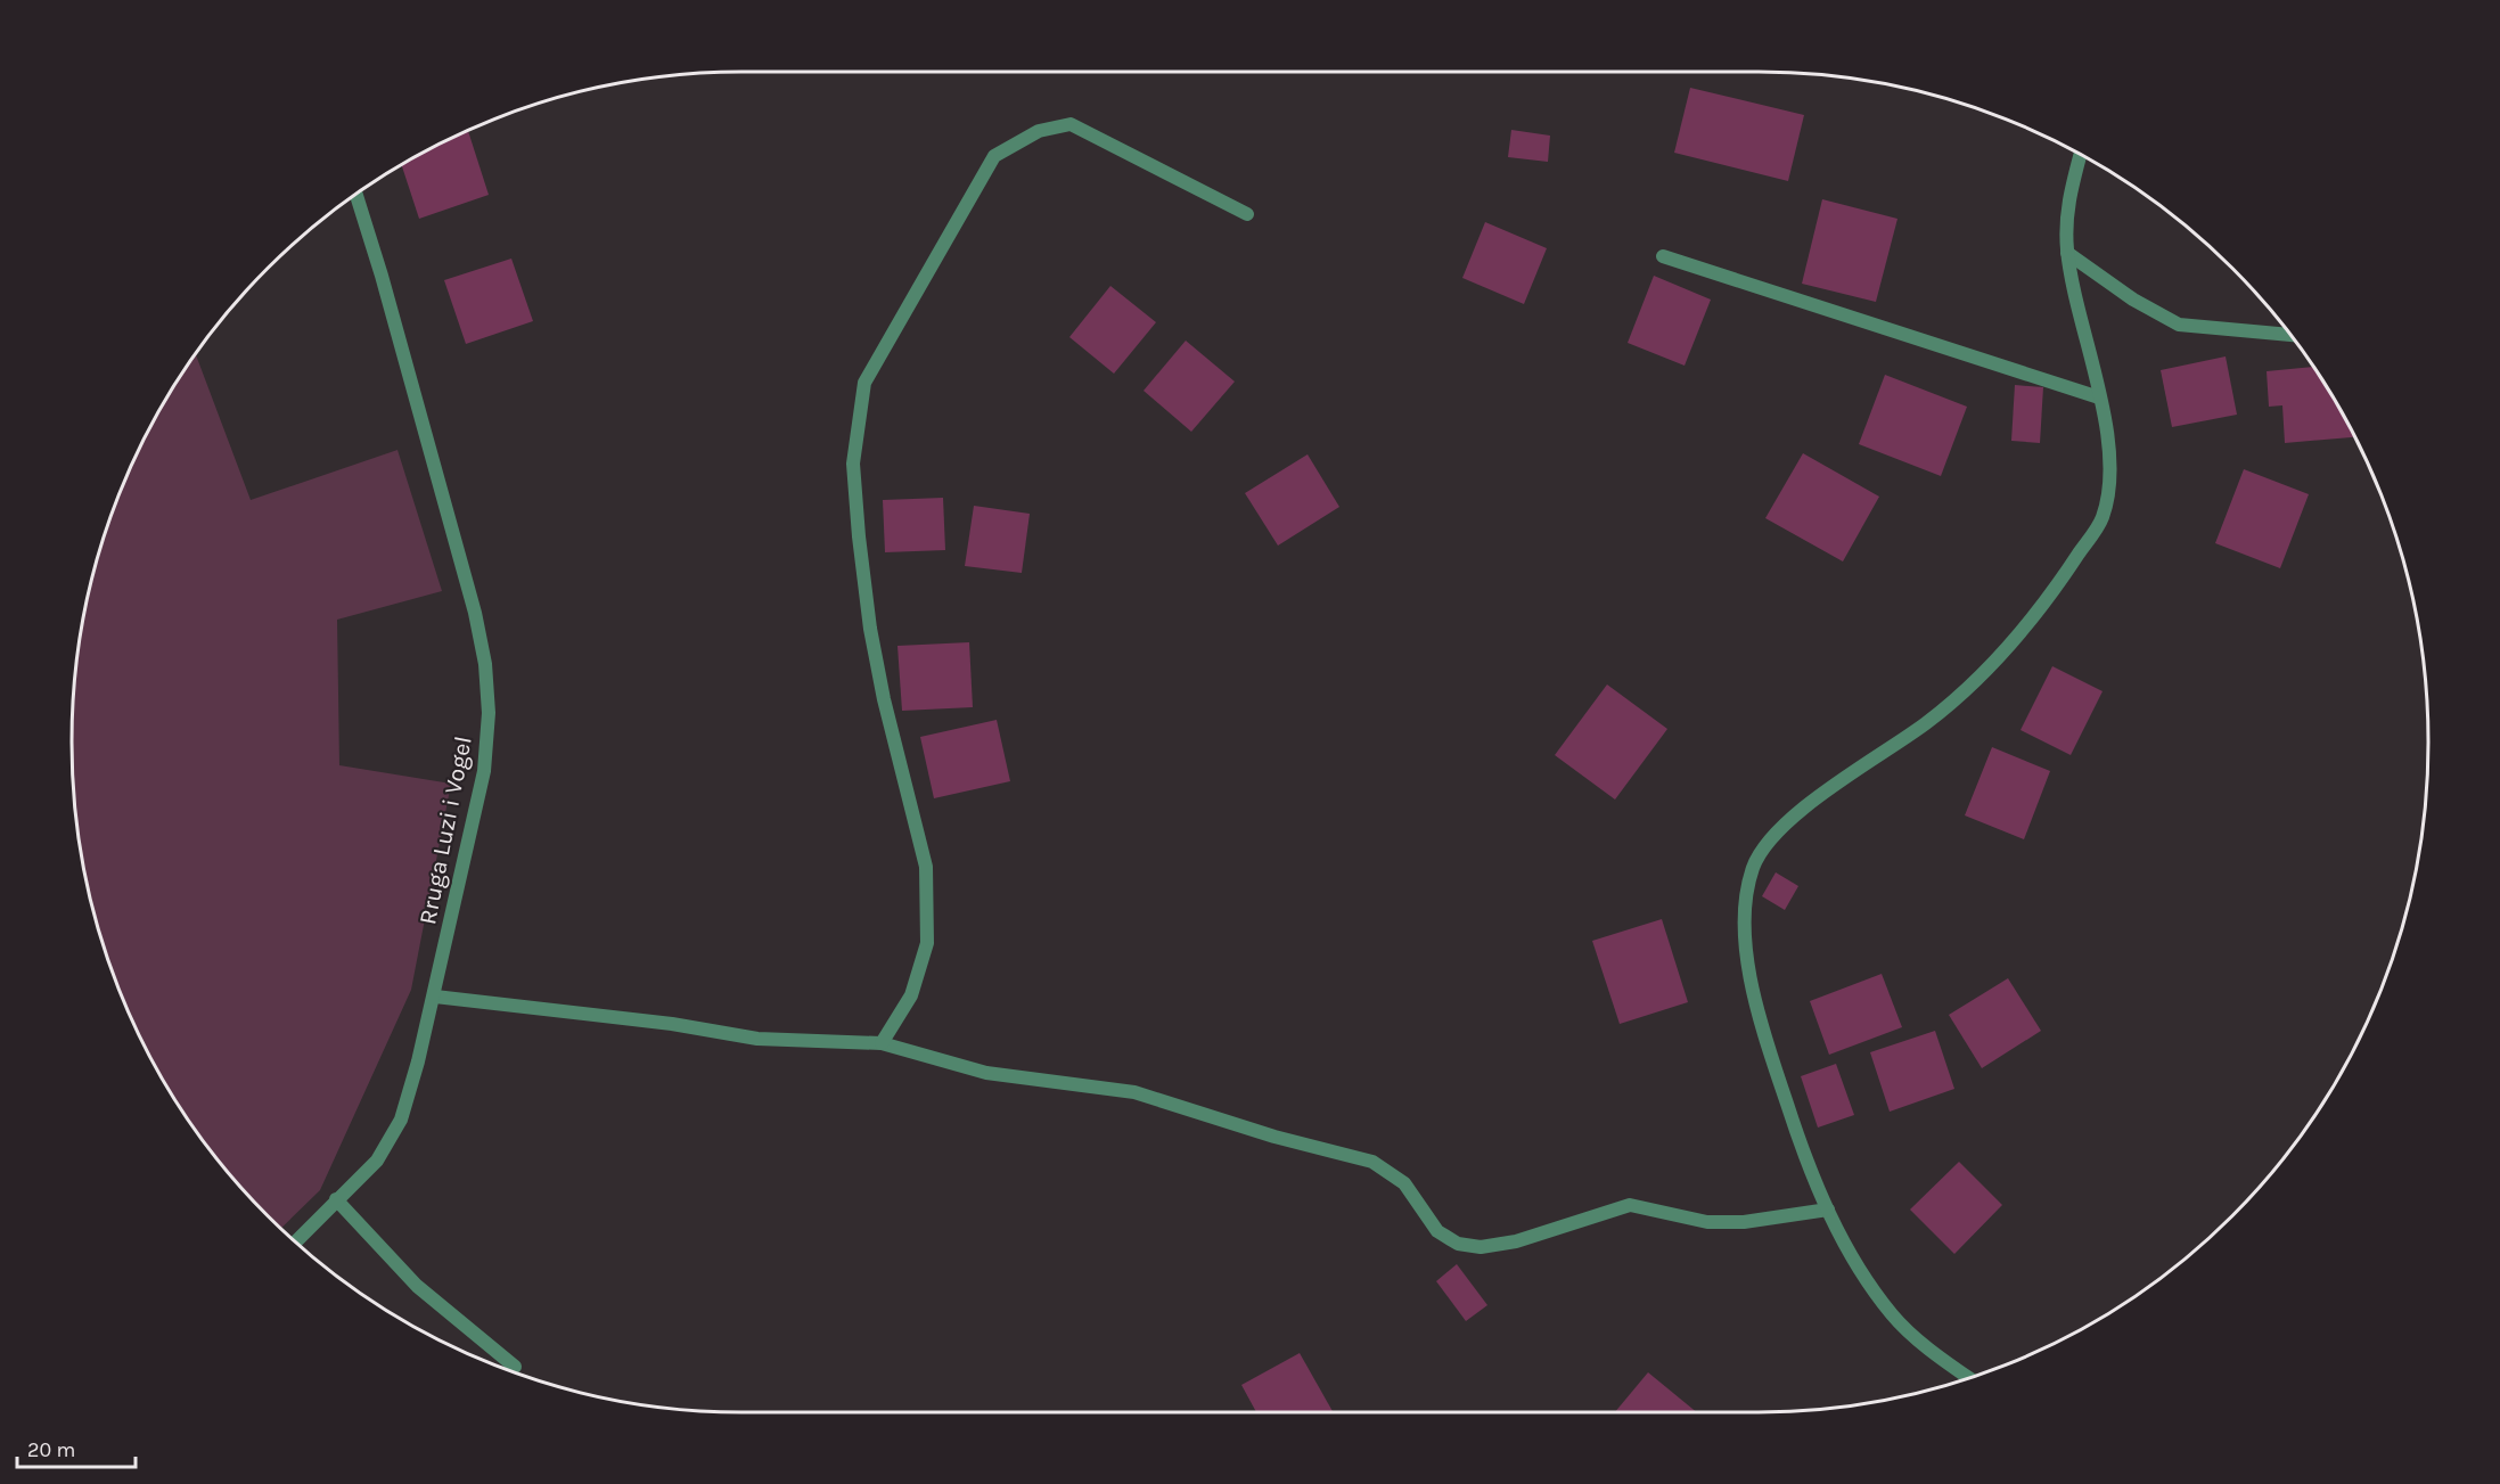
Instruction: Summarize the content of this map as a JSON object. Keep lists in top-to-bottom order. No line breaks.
{"streets":{"street":["Rruga Luzi i Vogel"]},"scale_bar":"20 m"}
